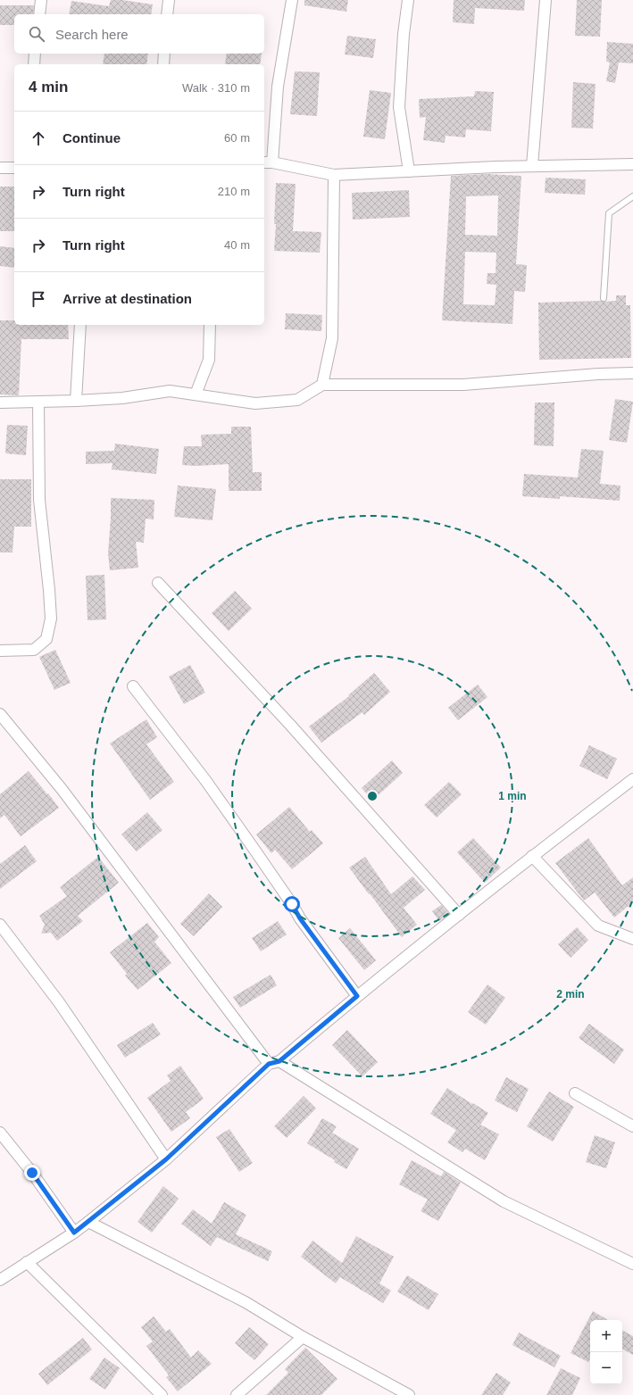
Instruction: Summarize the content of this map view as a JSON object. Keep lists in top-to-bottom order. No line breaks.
{"page":{"search":"Search here","heading":["4 min","Walk · 310 m"],"list":[["Continue","60 m"],["Turn right","210 m"],["Turn right","40 m"],"Arrive at destination"],"map_buttons":["+","−"]},"rings":["1 min","2 min"]}
